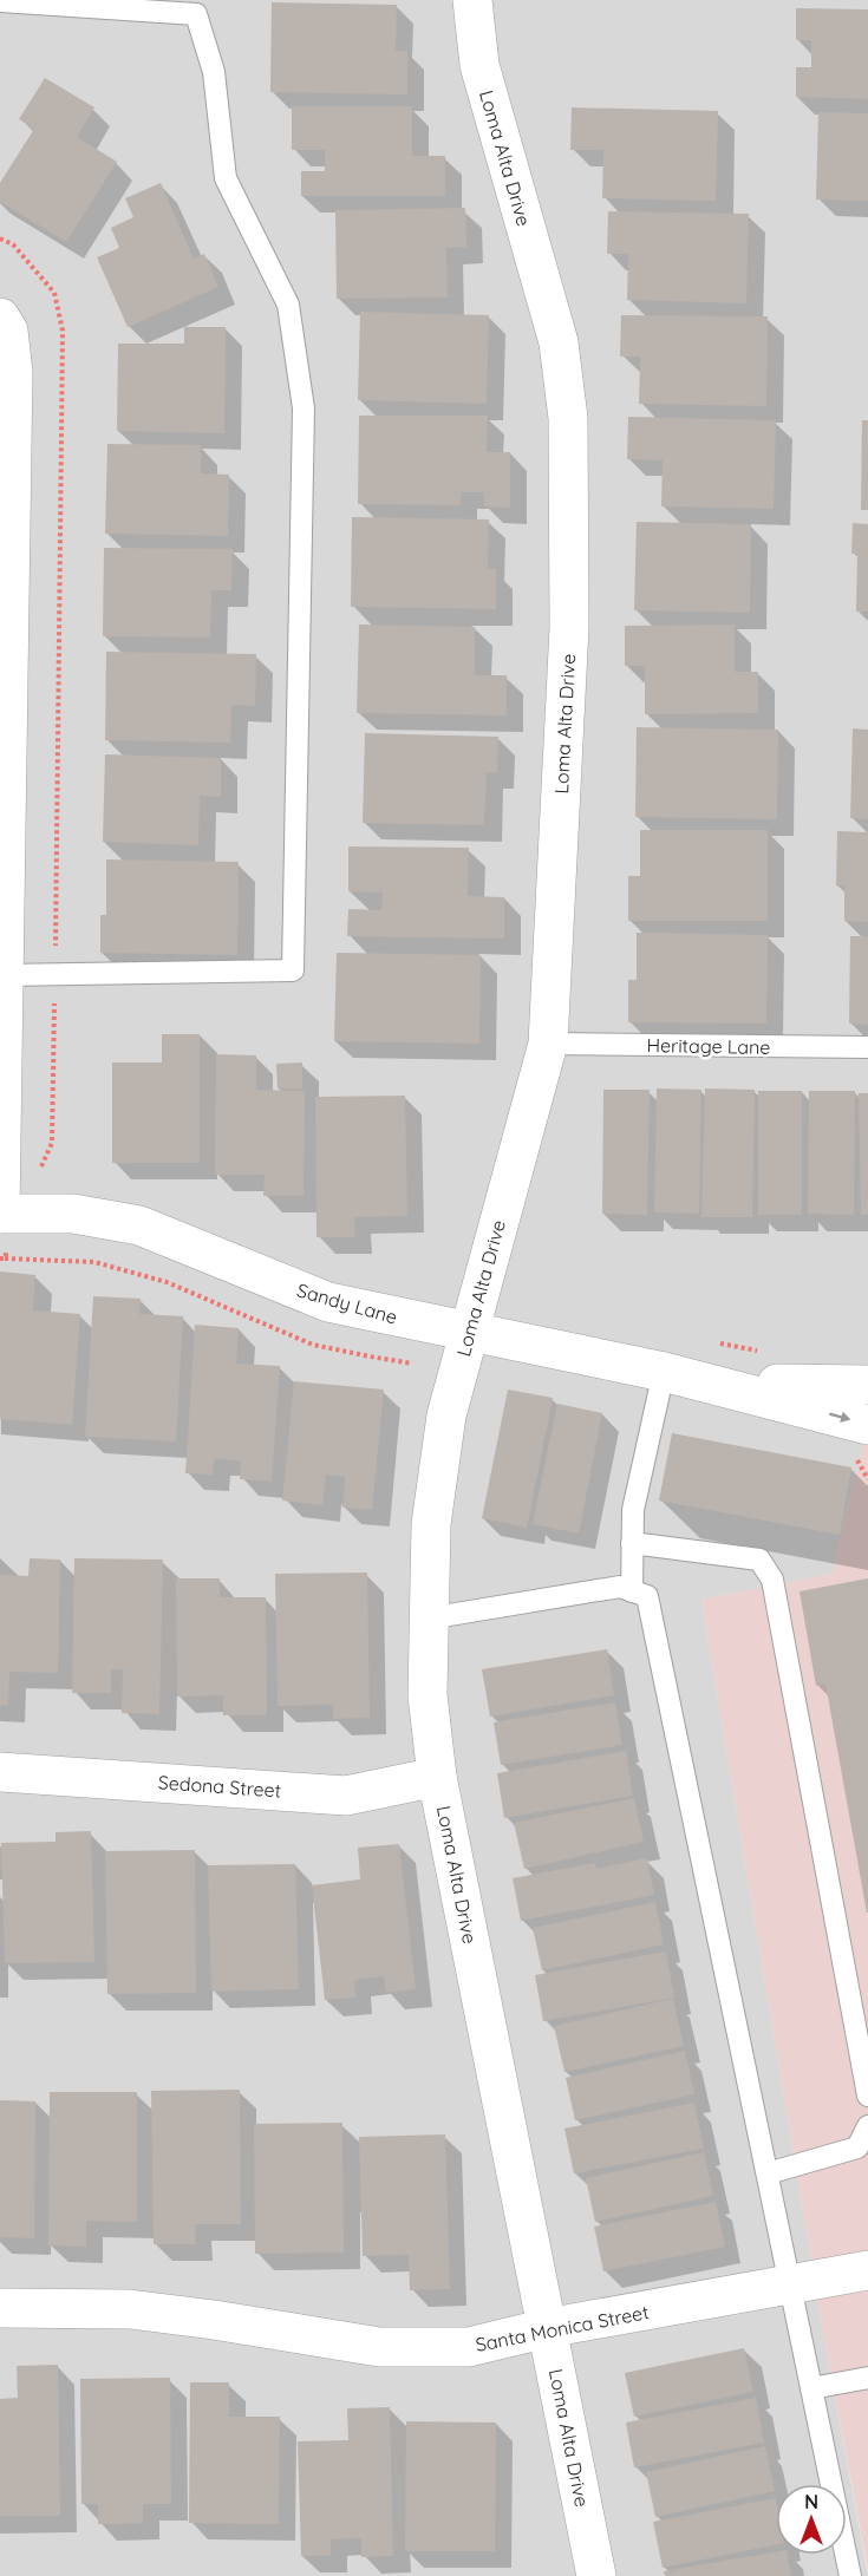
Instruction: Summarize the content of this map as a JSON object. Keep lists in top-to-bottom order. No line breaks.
{"streets":{"street":["Loma Alta Drive","Sandy Lane","Sedona Street","Santa Monica Street"],"lane":["Heritage Lane"]},"crossings":[["Loma Alta Drive","Heritage Lane"],["Loma Alta Drive","Sandy Lane"],["Loma Alta Drive","Sedona Street"],["Loma Alta Drive","Santa Monica Street"]],"north":"top"}
